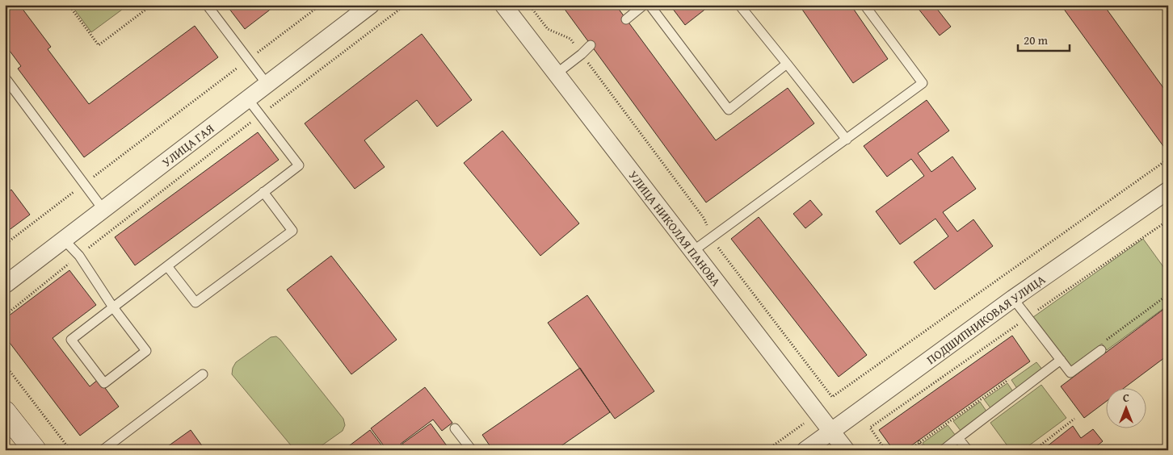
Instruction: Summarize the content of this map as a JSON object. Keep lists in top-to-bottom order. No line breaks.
{"streets":{"street":["УЛИЦА ГАЯ","УЛИЦА НИКОЛАЯ ПАНОВА","ПОДШИПНИКОВАЯ УЛИЦА"]},"crossings":[["УЛИЦА НИКОЛАЯ ПАНОВА","ПОДШИПНИКОВАЯ УЛИЦА"]],"scale_bar":"20 m","north":"top"}
